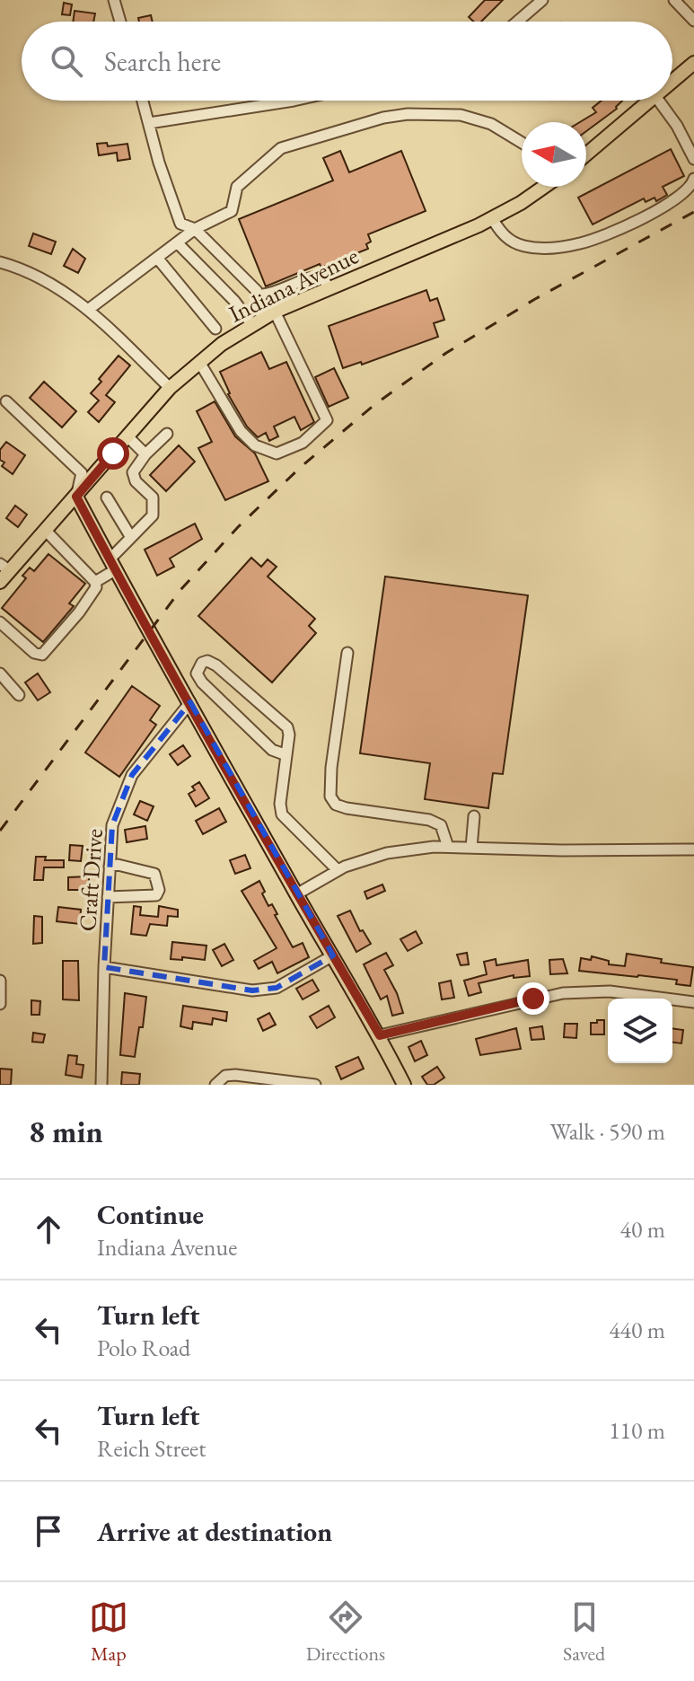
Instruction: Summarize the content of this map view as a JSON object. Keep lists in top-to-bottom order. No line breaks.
{"streets":{"main road":["Indiana Avenue"],"street":["Craft Drive"]},"north":"left","page":{"search":"Search here","heading":["8 min","Walk · 590 m"],"list":[["Continue","Indiana Avenue","40 m"],["Turn left","Polo Road","440 m"],["Turn left","Reich Street","110 m"],"Arrive at destination"],"nav":["Map","Directions","Saved"]}}
